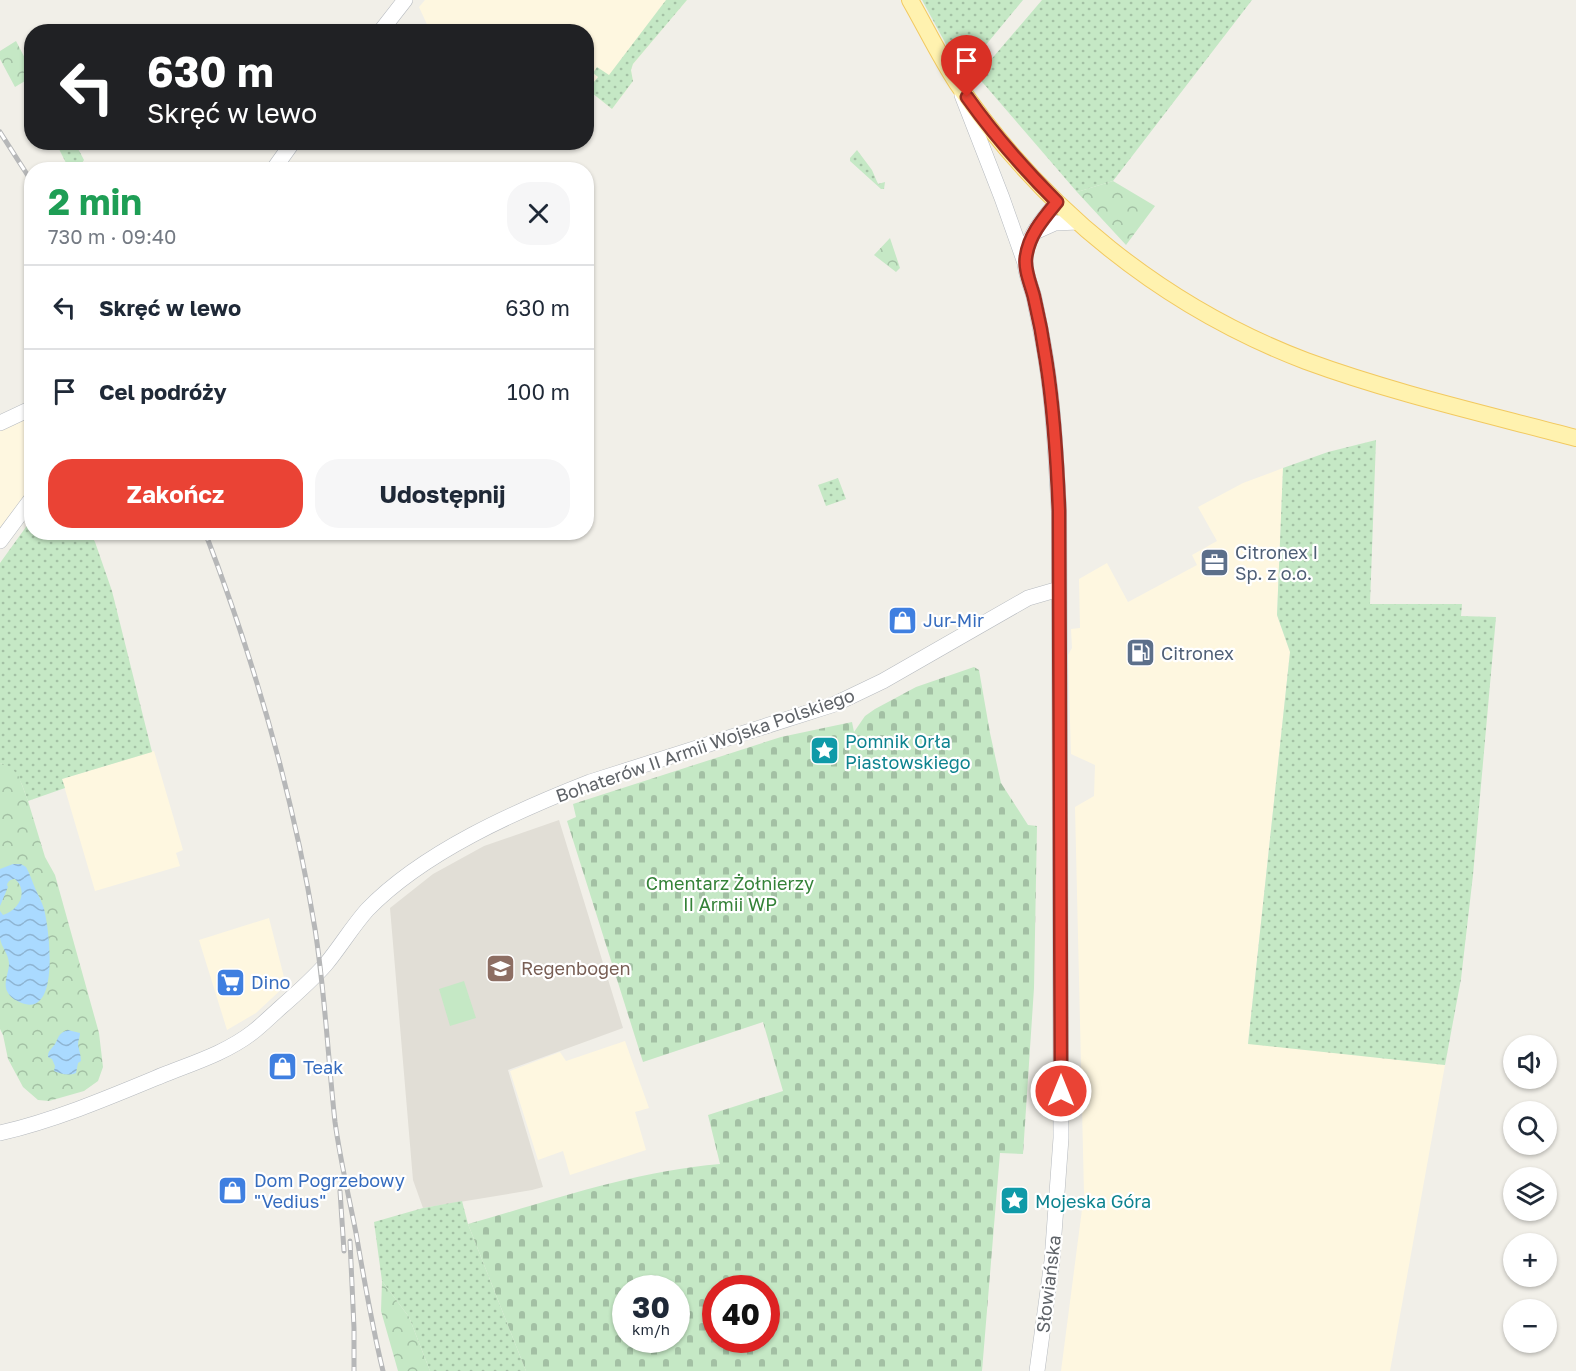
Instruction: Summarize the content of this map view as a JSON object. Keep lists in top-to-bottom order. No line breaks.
{"streets":{"street":["Bohaterów II Armii Wojska Polskiego","Słowiańska"]},"crossings":[["Bohaterów II Armii Wojska Polskiego","Słowiańska"]],"parks":["Cmentarz Żołnierzy II Armii WP"],"places":{"office":["Citronex I Sp. z o.o."],"shop":["Jur-Mir","Teak","Dom Pogrzebowy \"Vedius\""],"fuel station":["Citronex"],"place":["Pomnik Orła Piastowskiego","Mojeska Góra"],"school or university":["Regenbogen"],"supermarket":["Dino"]},"page":{"turn":["630 m","Skręć w lewo"],"heading":["2 min","730 m · 09:40"],"list":[{"name":"Skręć w lewo","value":"630 m"},{"name":"Cel podróży","value":"100 m"}],"buttons":["Zakończ","Udostępnij"],"map_buttons":["+","−"],"speed":"30 km/h","limit":"40"}}
